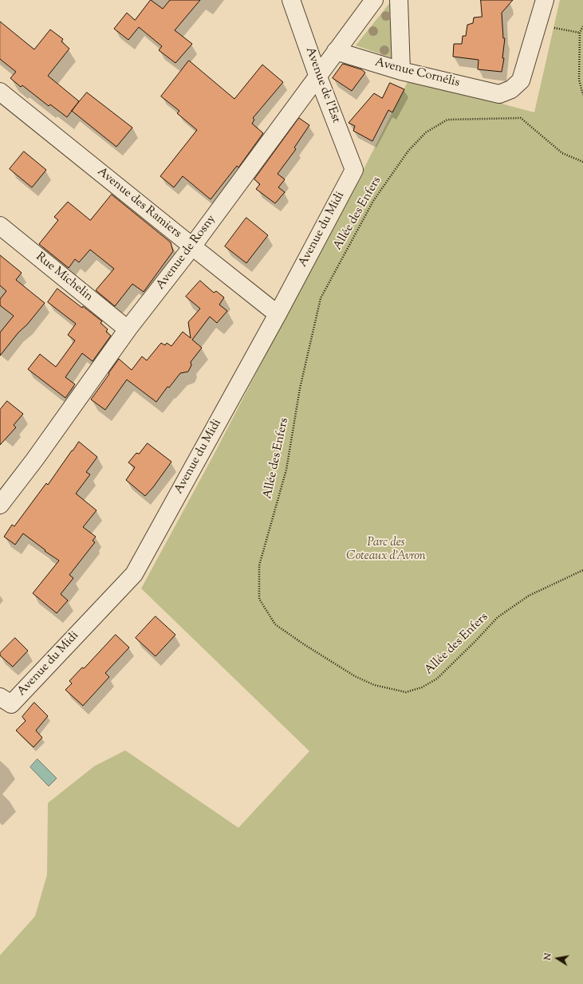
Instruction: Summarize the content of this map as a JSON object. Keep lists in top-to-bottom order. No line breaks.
{"streets":{"street":["Avenue Cornélis","Avenue de l'Est","Avenue des Ramiers","Avenue du Midi","Avenue de Rosny","Rue Michelin"],"path":["Allée des Enfers"]},"crossings":[["Avenue Cornélis","Avenue de Rosny"],["Avenue de l'Est","Avenue du Midi"],["Avenue de l'Est","Avenue de Rosny"],["Avenue des Ramiers","Avenue du Midi"],["Avenue des Ramiers","Avenue de Rosny"],["Avenue de Rosny","Rue Michelin"]],"parks":["Parc des Coteaux d'Avron"],"north":"left"}
